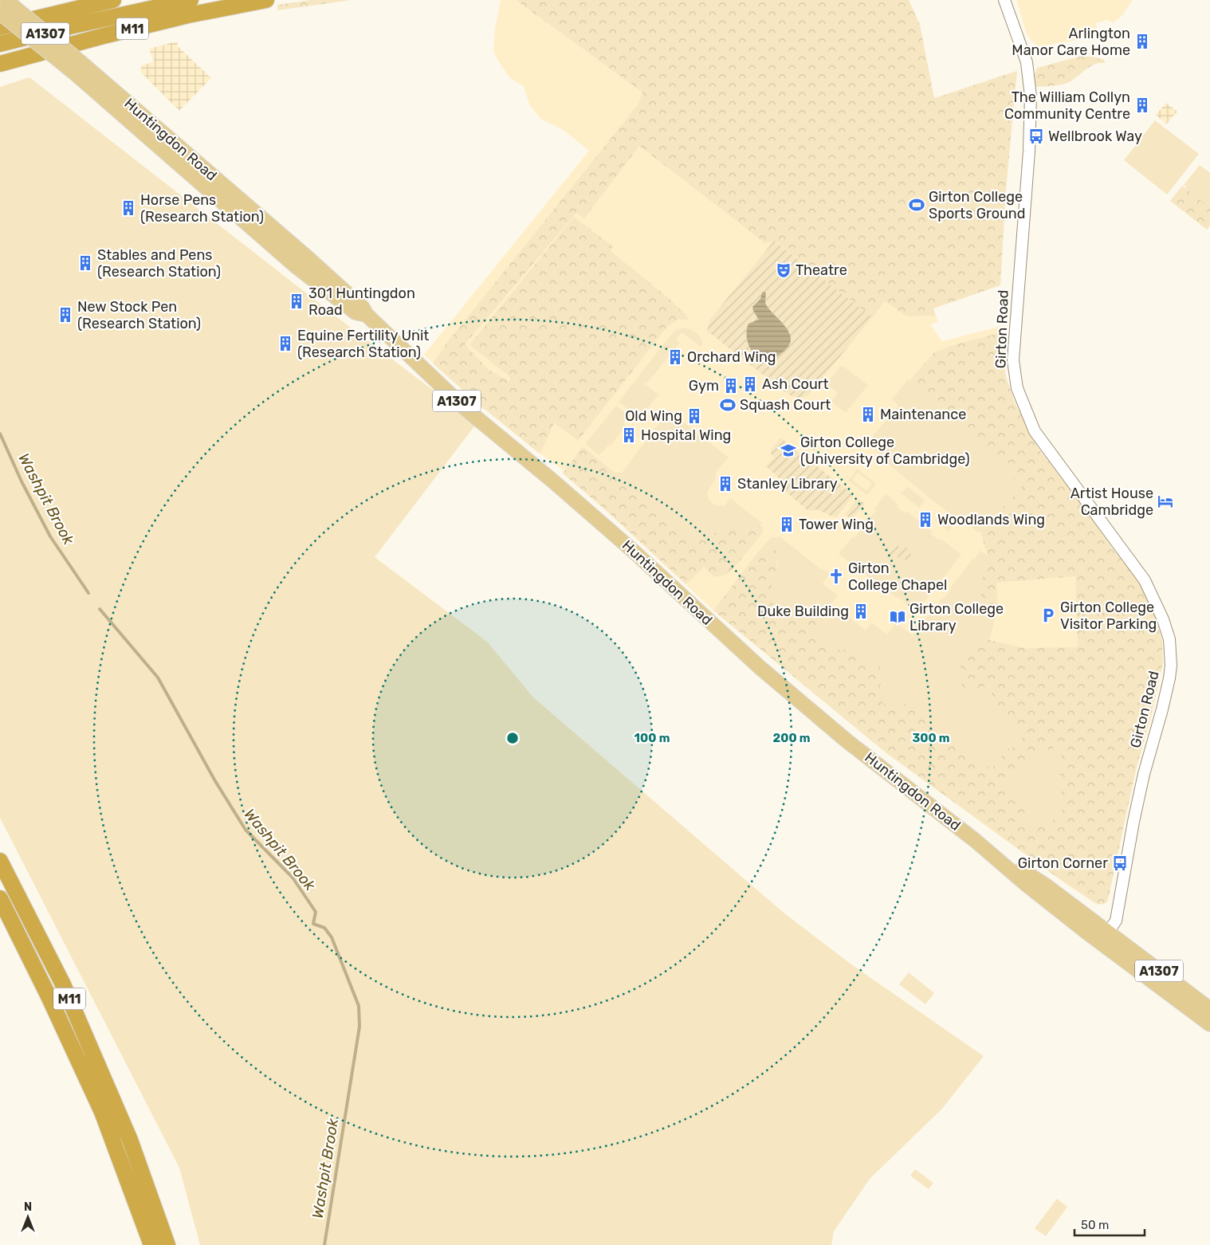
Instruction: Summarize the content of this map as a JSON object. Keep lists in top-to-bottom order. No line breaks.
{"streets":{"highway":["M11"],"main road":["A1307","Huntingdon Road"],"street":["Girton Road"]},"crossings":[["Huntingdon Road","Girton Road"]],"water":["Washpit Brook"],"places":{"building":["Arlington Manor Care Home","The William Collyn Community Centre","Horse Pens (Research Station)","Stables and Pens (Research Station)","301 Huntingdon Road","New Stock Pen (Research Station)","Equine Fertility Unit (Research Station)","Orchard Wing","Ash Court","Gym","Maintenance","Old Wing","Hospital Wing","Stanley Library","Woodlands Wing","Tower Wing","Duke Building"],"bus stop":["Wellbrook Way","Girton Corner"],"sports":["Girton College Sports Ground","Squash Court"],"theatre":["Theatre"],"school or university":["Girton College (University of Cambridge)"],"hotel":["Artist House Cambridge"],"church":["Girton College Chapel"],"parking":["Girton College Visitor Parking"],"library":["Girton College Library"]},"scale_bar":"50 m","north":"top","rings":["100 m","200 m","300 m"]}
